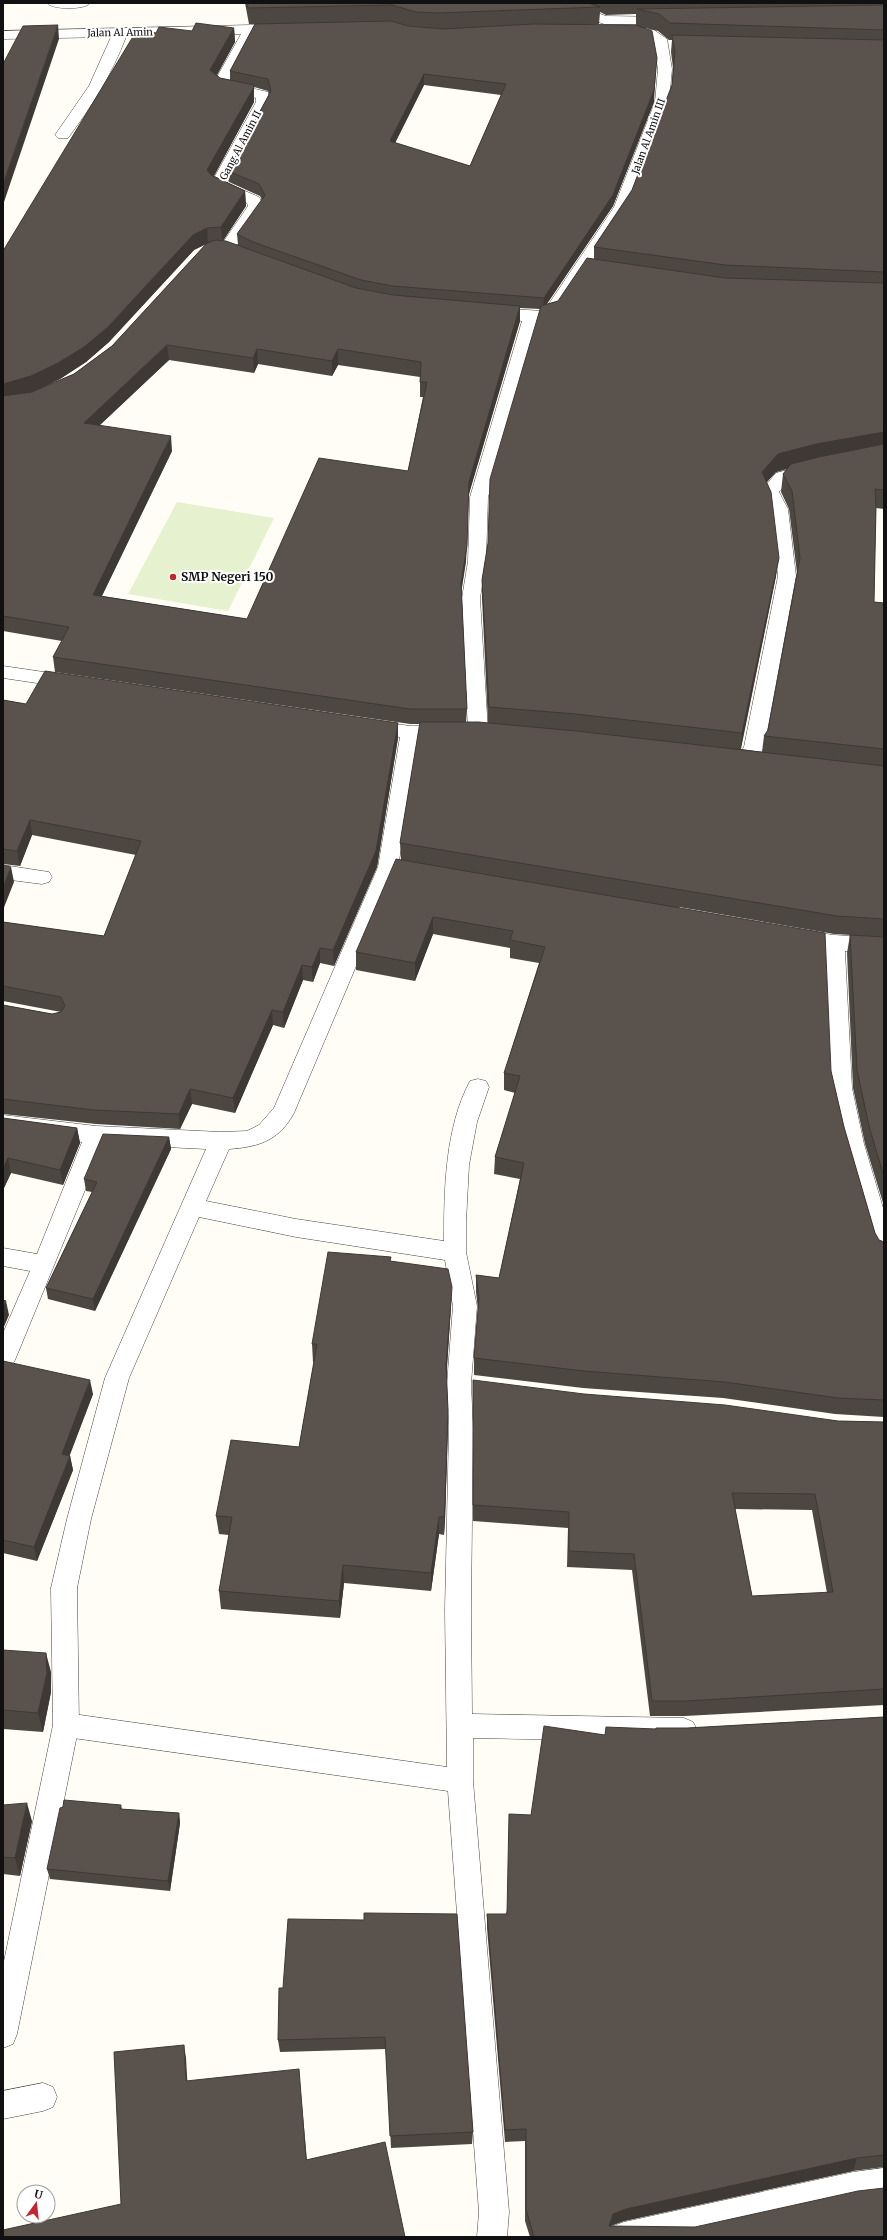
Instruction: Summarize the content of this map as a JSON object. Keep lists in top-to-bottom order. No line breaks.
{"streets":{"street":["Jalan Al Amin","Jalan Al Amin III","Gang Al Amin II"]},"crossings":[["Jalan Al Amin","Gang Al Amin II"]],"places":["SMP Negeri 150"],"north":"top"}
